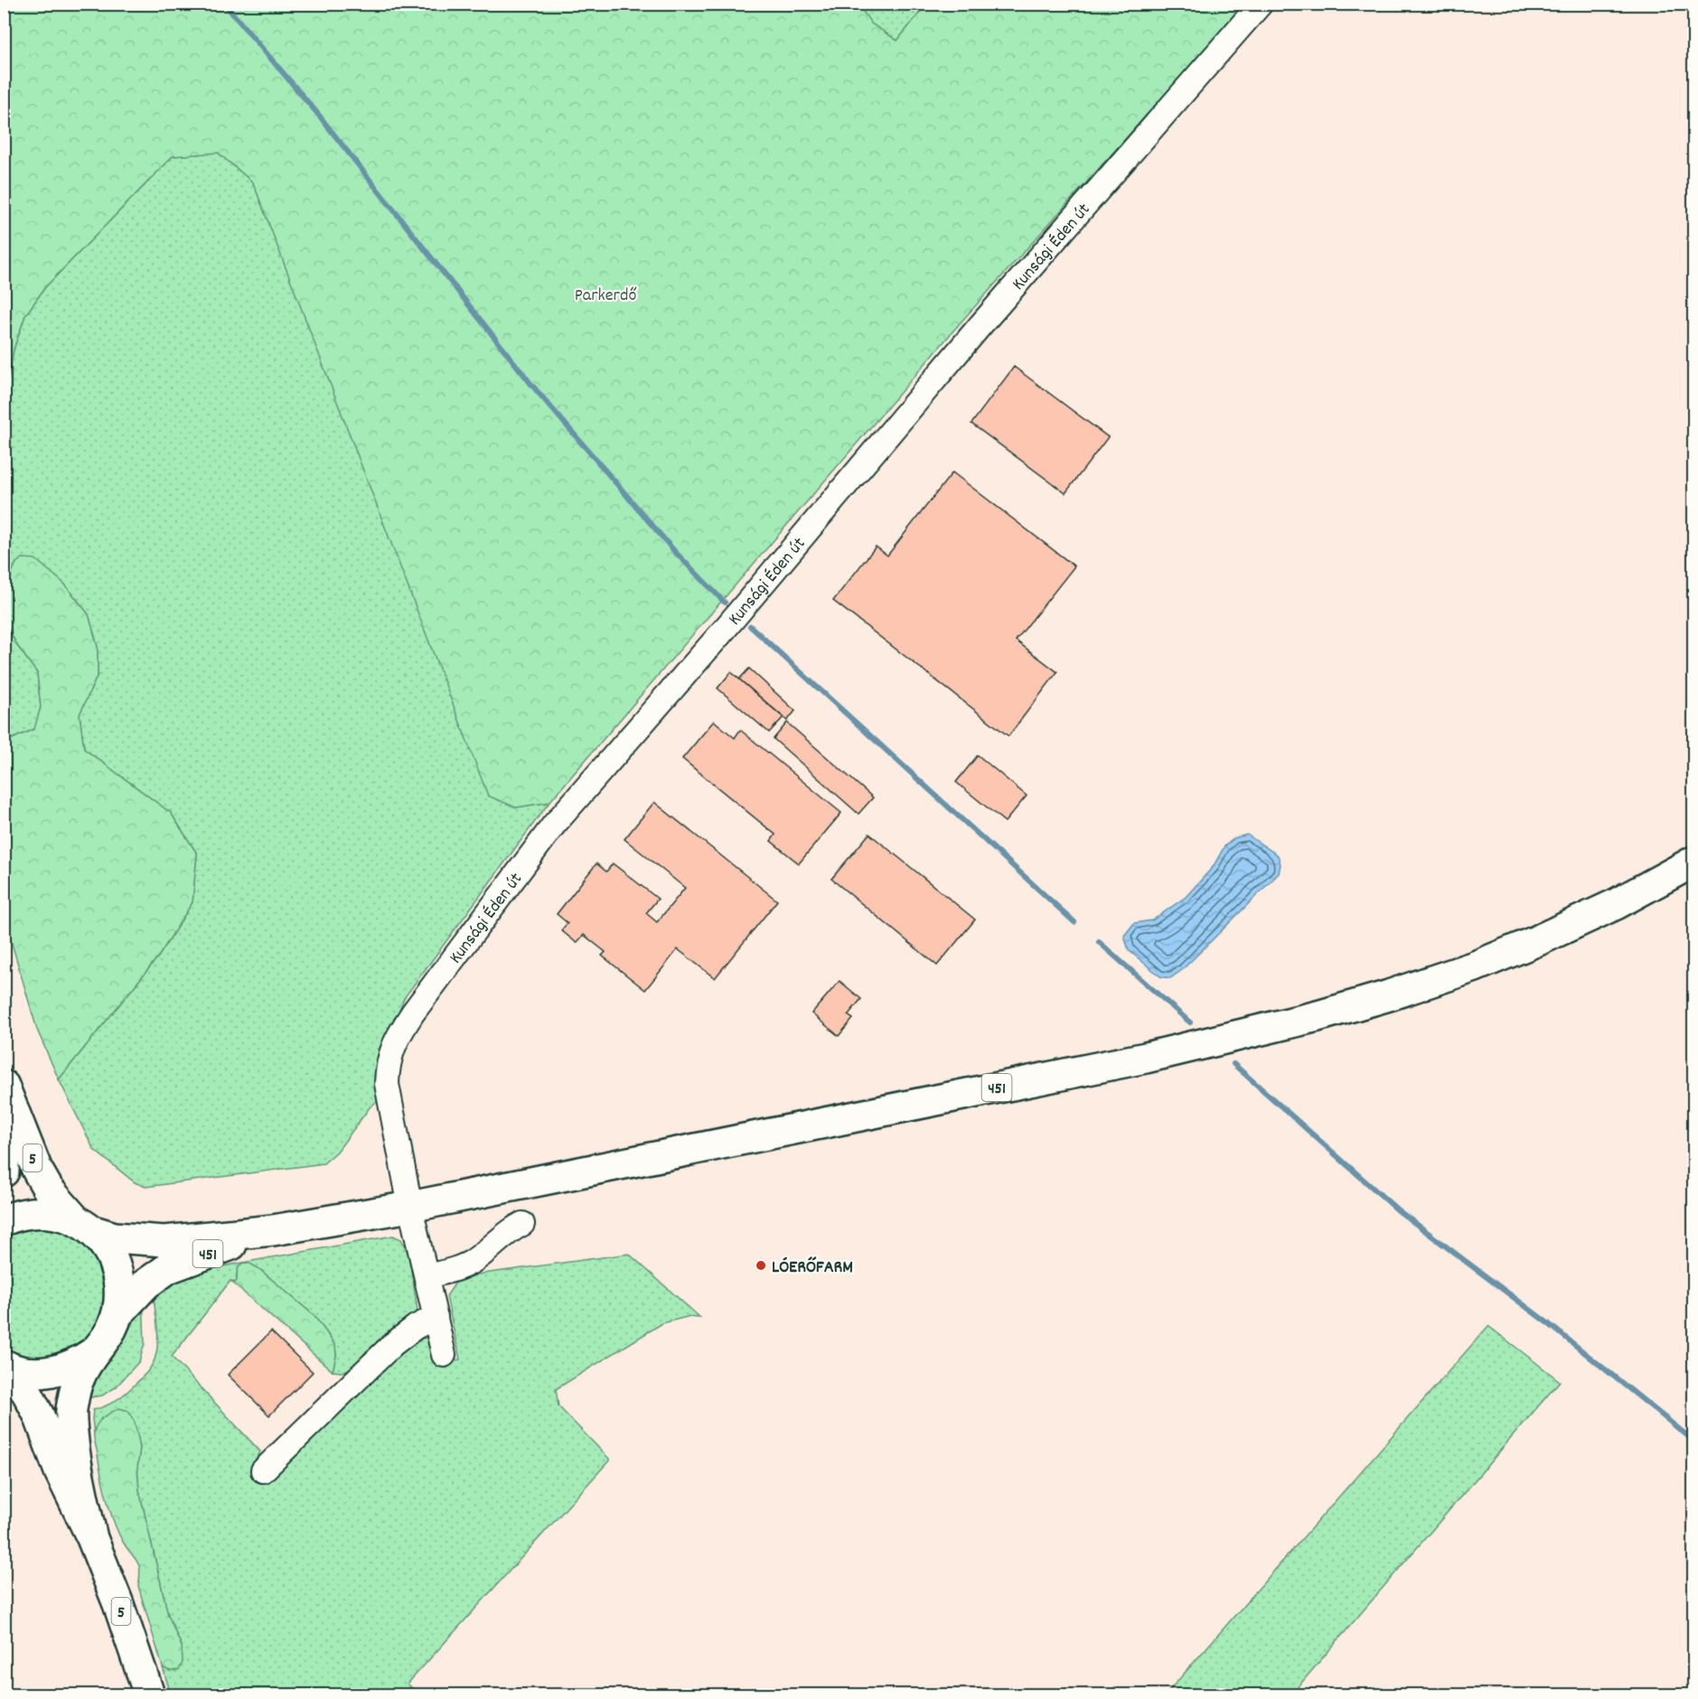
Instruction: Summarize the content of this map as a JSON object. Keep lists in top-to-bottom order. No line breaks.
{"streets":{"main road":["451","5"],"street":["Kunsági Éden út"]},"crossings":[["Kunsági Éden út","451"],["451","5"]],"parks":["Parkerdő"],"places":["LÓERŐFARM"]}
